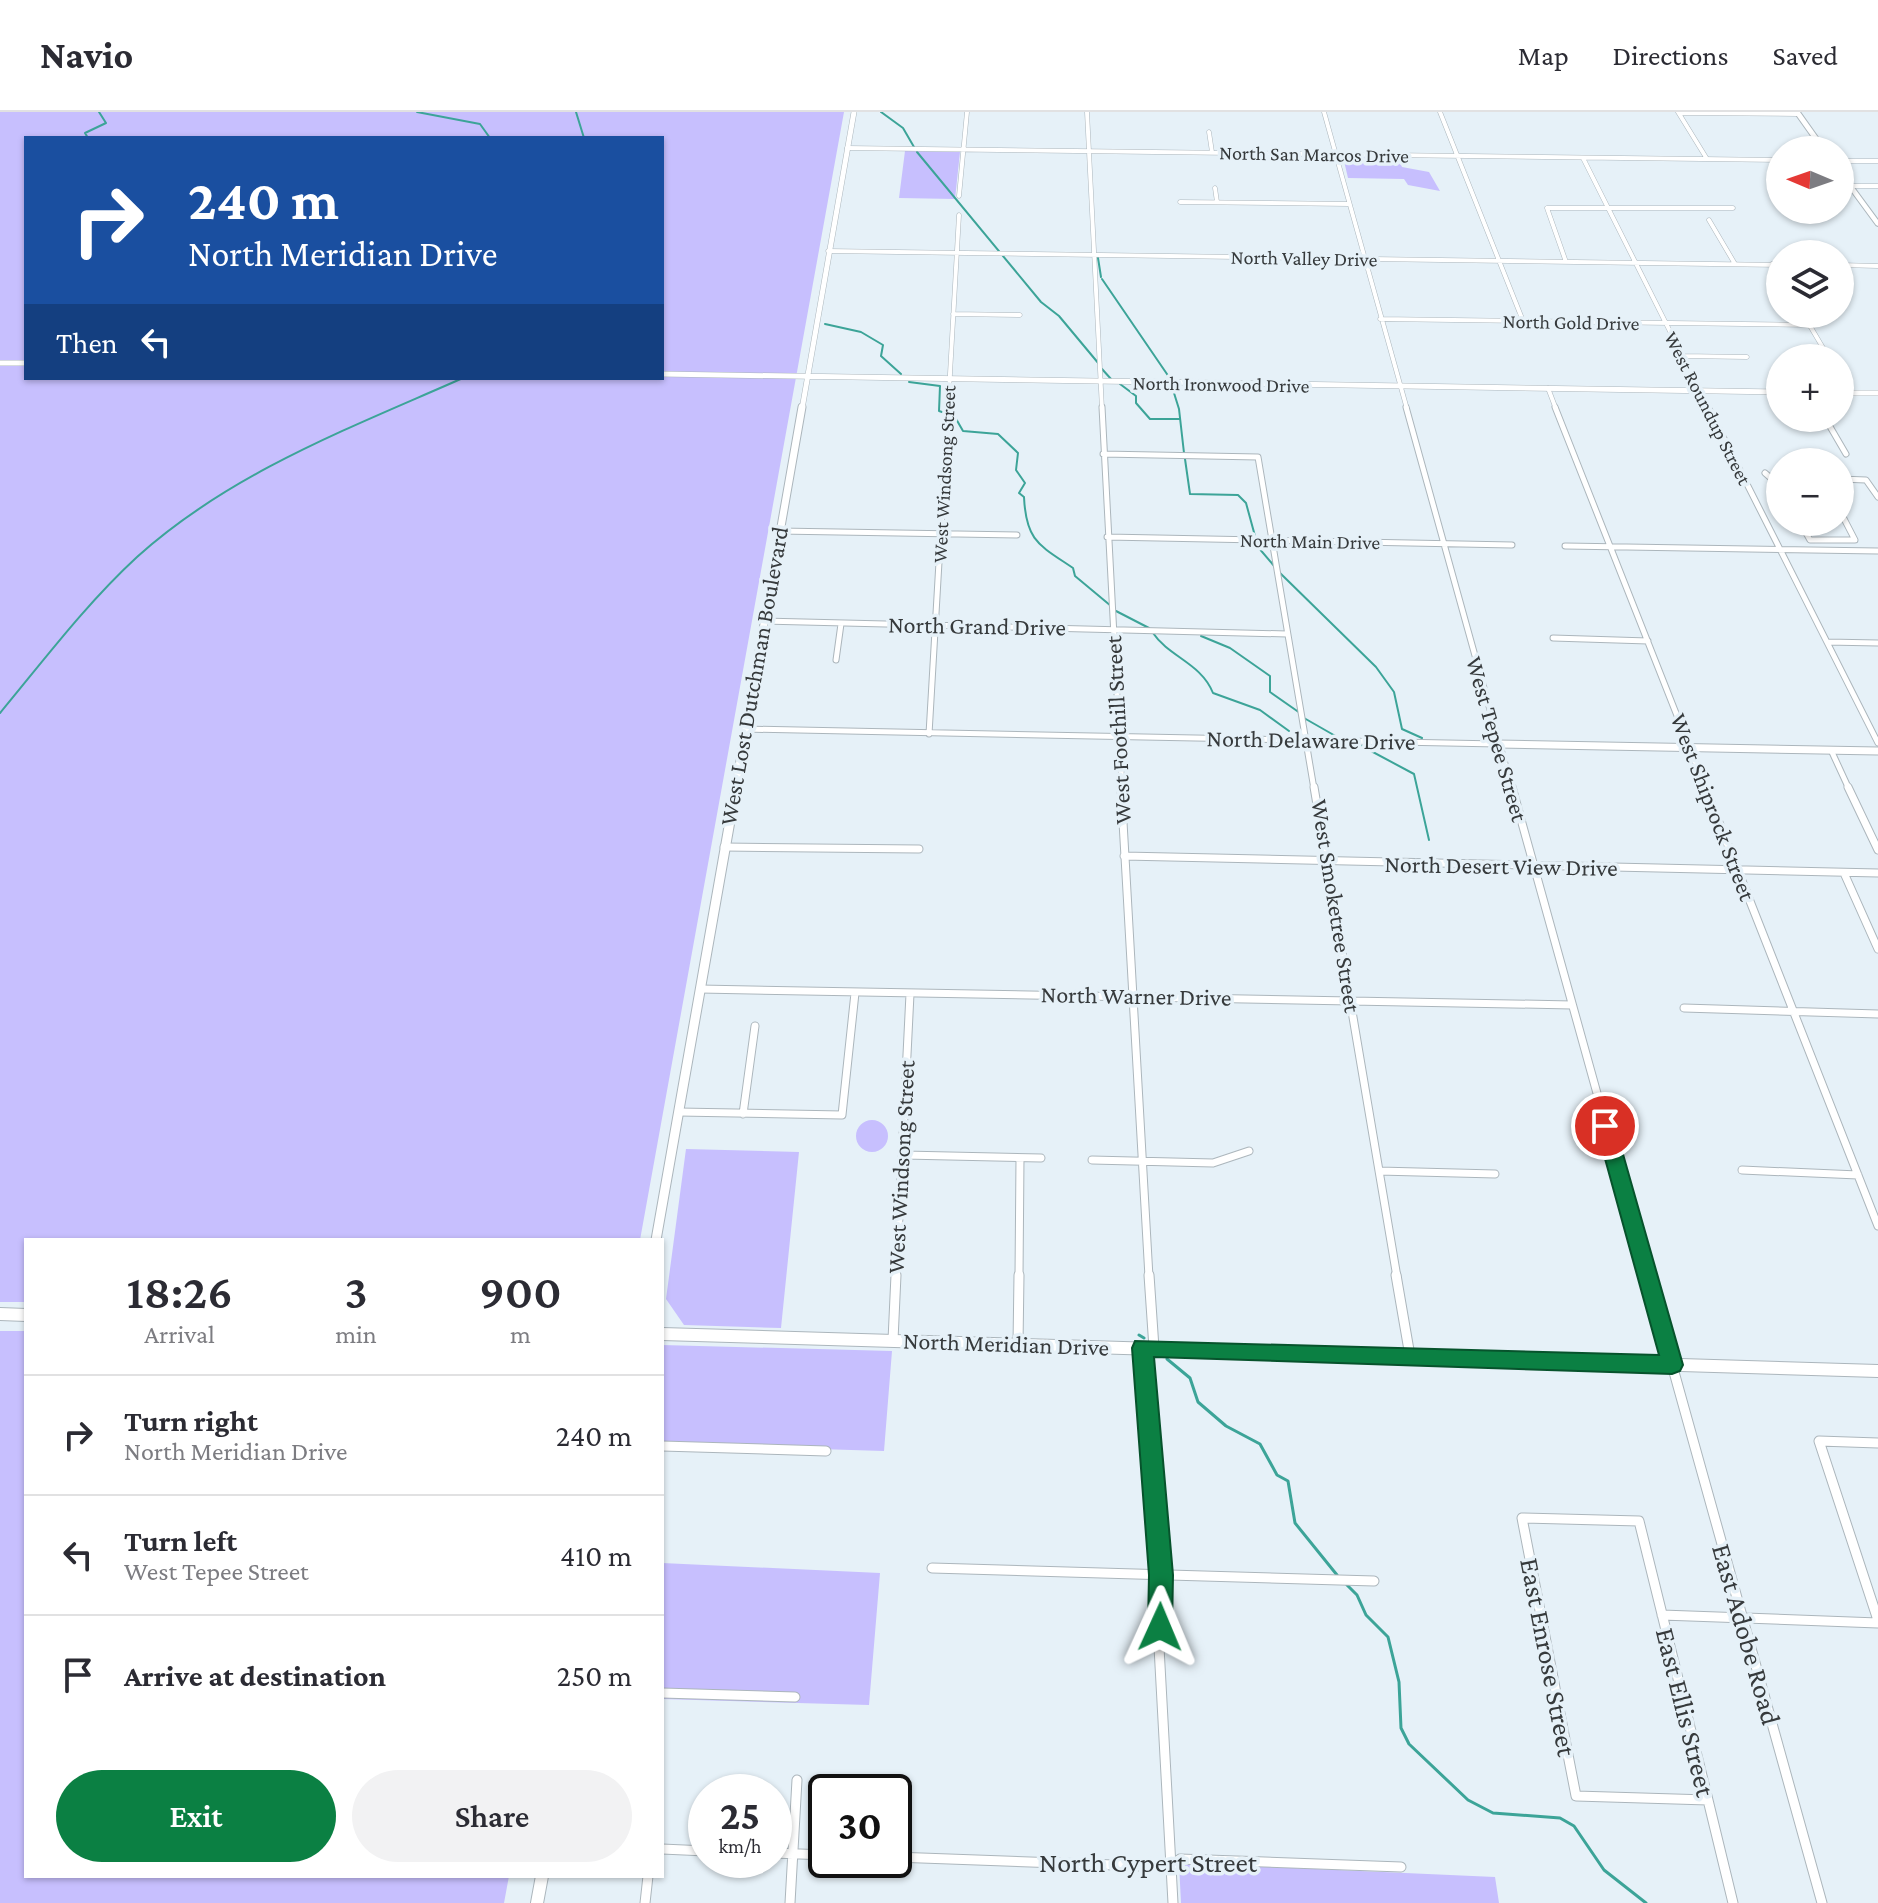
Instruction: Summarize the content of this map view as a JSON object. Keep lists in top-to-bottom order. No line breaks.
{"streets":{"street":["North San Marcos Drive","North Valley Drive","North Gold Drive","North Ironwood Drive","West Roundup Street","West Windsong Street","North Main Drive","North Grand Drive","West Lost Dutchman Boulevard","West Foothill Street","West Tepee Street","North Delaware Drive","West Shiprock Street","North Desert View Drive","West Smoketree Street","North Warner Drive","North Meridian Drive","East Adobe Road","East Enrose Street","East Ellis Street","North Cypert Street"]},"crossings":[["North San Marcos Drive","West Roundup Street"],["North San Marcos Drive","West Lost Dutchman Boulevard"],["North San Marcos Drive","West Foothill Street"],["North San Marcos Drive","West Tepee Street"],["North Valley Drive","West Roundup Street"],["North Valley Drive","West Windsong Street"],["North Valley Drive","West Lost Dutchman Boulevard"],["North Valley Drive","West Foothill Street"],["North Valley Drive","West Tepee Street"],["North Gold Drive","West Roundup Street"],["North Gold Drive","West Tepee Street"],["North Ironwood Drive","West Roundup Street"],["North Ironwood Drive","West Windsong Street"],["North Ironwood Drive","West Lost Dutchman Boulevard"],["North Ironwood Drive","West Foothill Street"],["North Ironwood Drive","West Tepee Street"],["North Ironwood Drive","West Shiprock Street"],["West Windsong Street","North Grand Drive"],["West Windsong Street","North Delaware Drive"],["West Windsong Street","North Warner Drive"],["West Windsong Street","North Meridian Drive"],["North Main Drive","West Foothill Street"],["North Main Drive","West Tepee Street"],["North Main Drive","West Smoketree Street"],["North Grand Drive","West Lost Dutchman Boulevard"],["North Grand Drive","West Foothill Street"],["North Grand Drive","West Smoketree Street"],["West Lost Dutchman Boulevard","North Delaware Drive"],["West Lost Dutchman Boulevard","North Warner Drive"],["West Foothill Street","North Delaware Drive"],["West Foothill Street","North Desert View Drive"],["West Foothill Street","West Smoketree Street"],["West Foothill Street","North Warner Drive"],["West Foothill Street","North Meridian Drive"],["West Foothill Street","North Cypert Street"],["West Tepee Street","North Delaware Drive"],["West Tepee Street","North Desert View Drive"],["West Tepee Street","North Warner Drive"],["West Tepee Street","North Meridian Drive"],["West Tepee Street","East Adobe Road"],["North Delaware Drive","West Shiprock Street"],["North Delaware Drive","West Smoketree Street"],["West Shiprock Street","North Desert View Drive"],["North Desert View Drive","West Smoketree Street"],["West Smoketree Street","North Warner Drive"],["West Smoketree Street","North Meridian Drive"],["North Meridian Drive","East Adobe Road"],["East Enrose Street","East Ellis Street"]],"north":"left","page":{"header":"Navio","nav":["Map","Directions","Saved"],"map_buttons":["+","−"],"turn":["240 m","North Meridian Drive"],"then":"Then","eta":["18:26","Arrival","3","min","900","m"],"list":[{"name":"Turn right","note":"North Meridian Drive","value":"240 m"},{"name":"Turn left","note":"West Tepee Street","value":"410 m"},{"name":"Arrive at destination","value":"250 m"}],"buttons":["Exit","Share"],"speed":"25 km/h","limit":"30"}}
